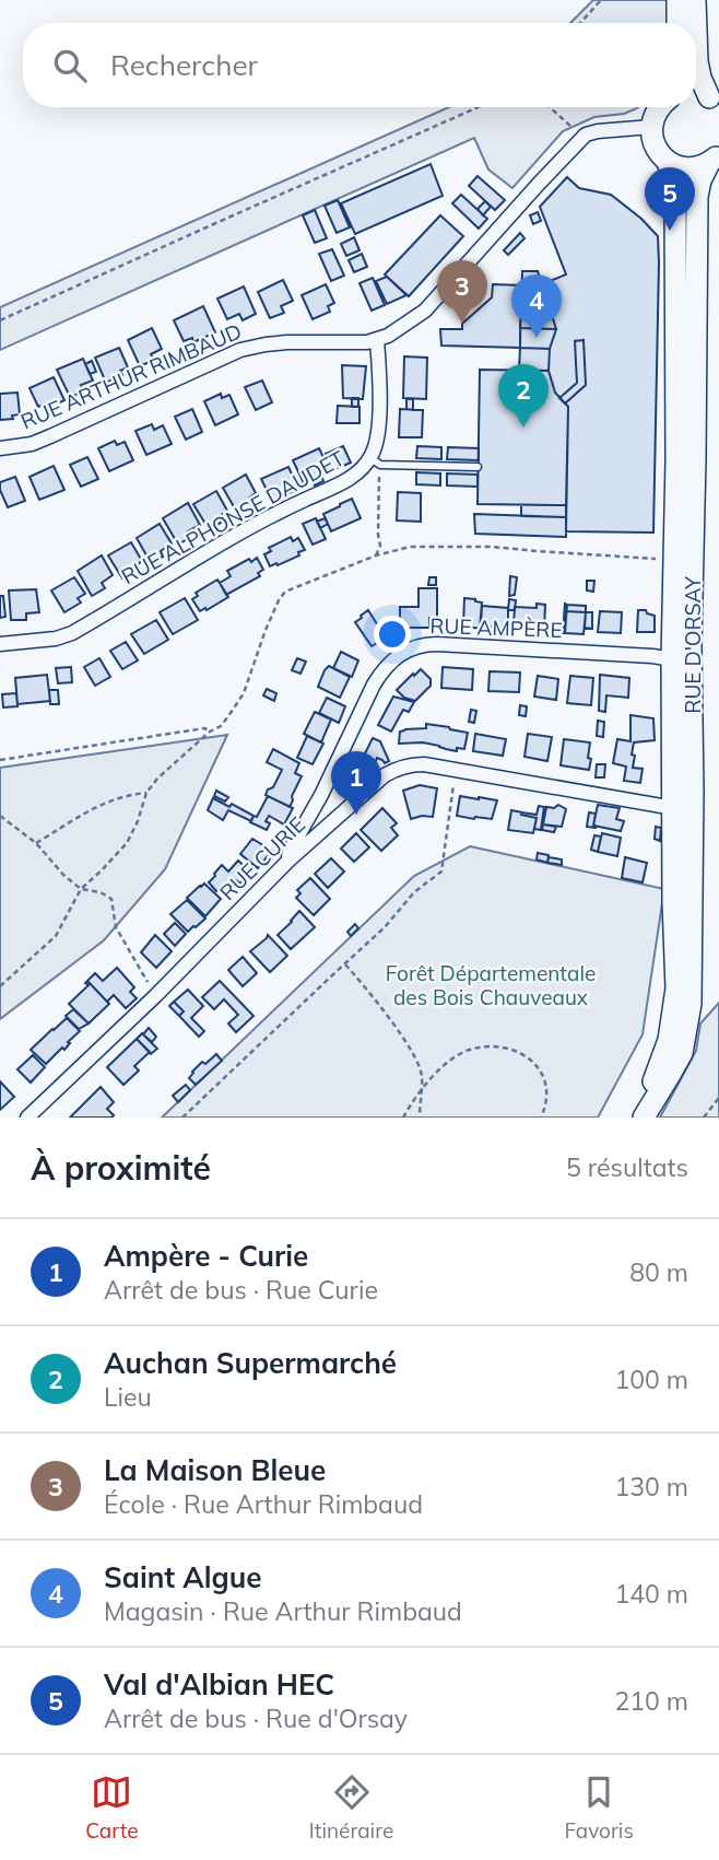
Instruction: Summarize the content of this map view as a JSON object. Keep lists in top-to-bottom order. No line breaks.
{"streets":{"main road":["RUE D'ORSAY"],"street":["RUE ARTHUR RIMBAUD","RUE ALPHONSE DAUDET","RUE AMPÈRE","RUE CURIE"]},"crossings":[["RUE ARTHUR RIMBAUD","RUE ALPHONSE DAUDET"],["RUE AMPÈRE","RUE D'ORSAY"],["RUE AMPÈRE","RUE CURIE"],["RUE D'ORSAY","RUE CURIE"]],"parks":["Forêt Départementale des Bois Chauveaux"],"page":{"search":"Rechercher","pins":["5","3","4","2","1"],"heading":["À proximité","5 résultats"],"list":[{"mark":"1","name":"Ampère - Curie","note":"Arrêt de bus · Rue Curie","value":"80 m"},{"mark":"2","name":"Auchan Supermarché","note":"Lieu","value":"100 m"},{"mark":"3","name":"La Maison Bleue","note":"École · Rue Arthur Rimbaud","value":"130 m"},{"mark":"4","name":"Saint Algue","note":"Magasin · Rue Arthur Rimbaud","value":"140 m"},{"mark":"5","name":"Val d'Albian HEC","note":"Arrêt de bus · Rue d'Orsay","value":"210 m"}],"nav":["Carte","Itinéraire","Favoris"]}}
